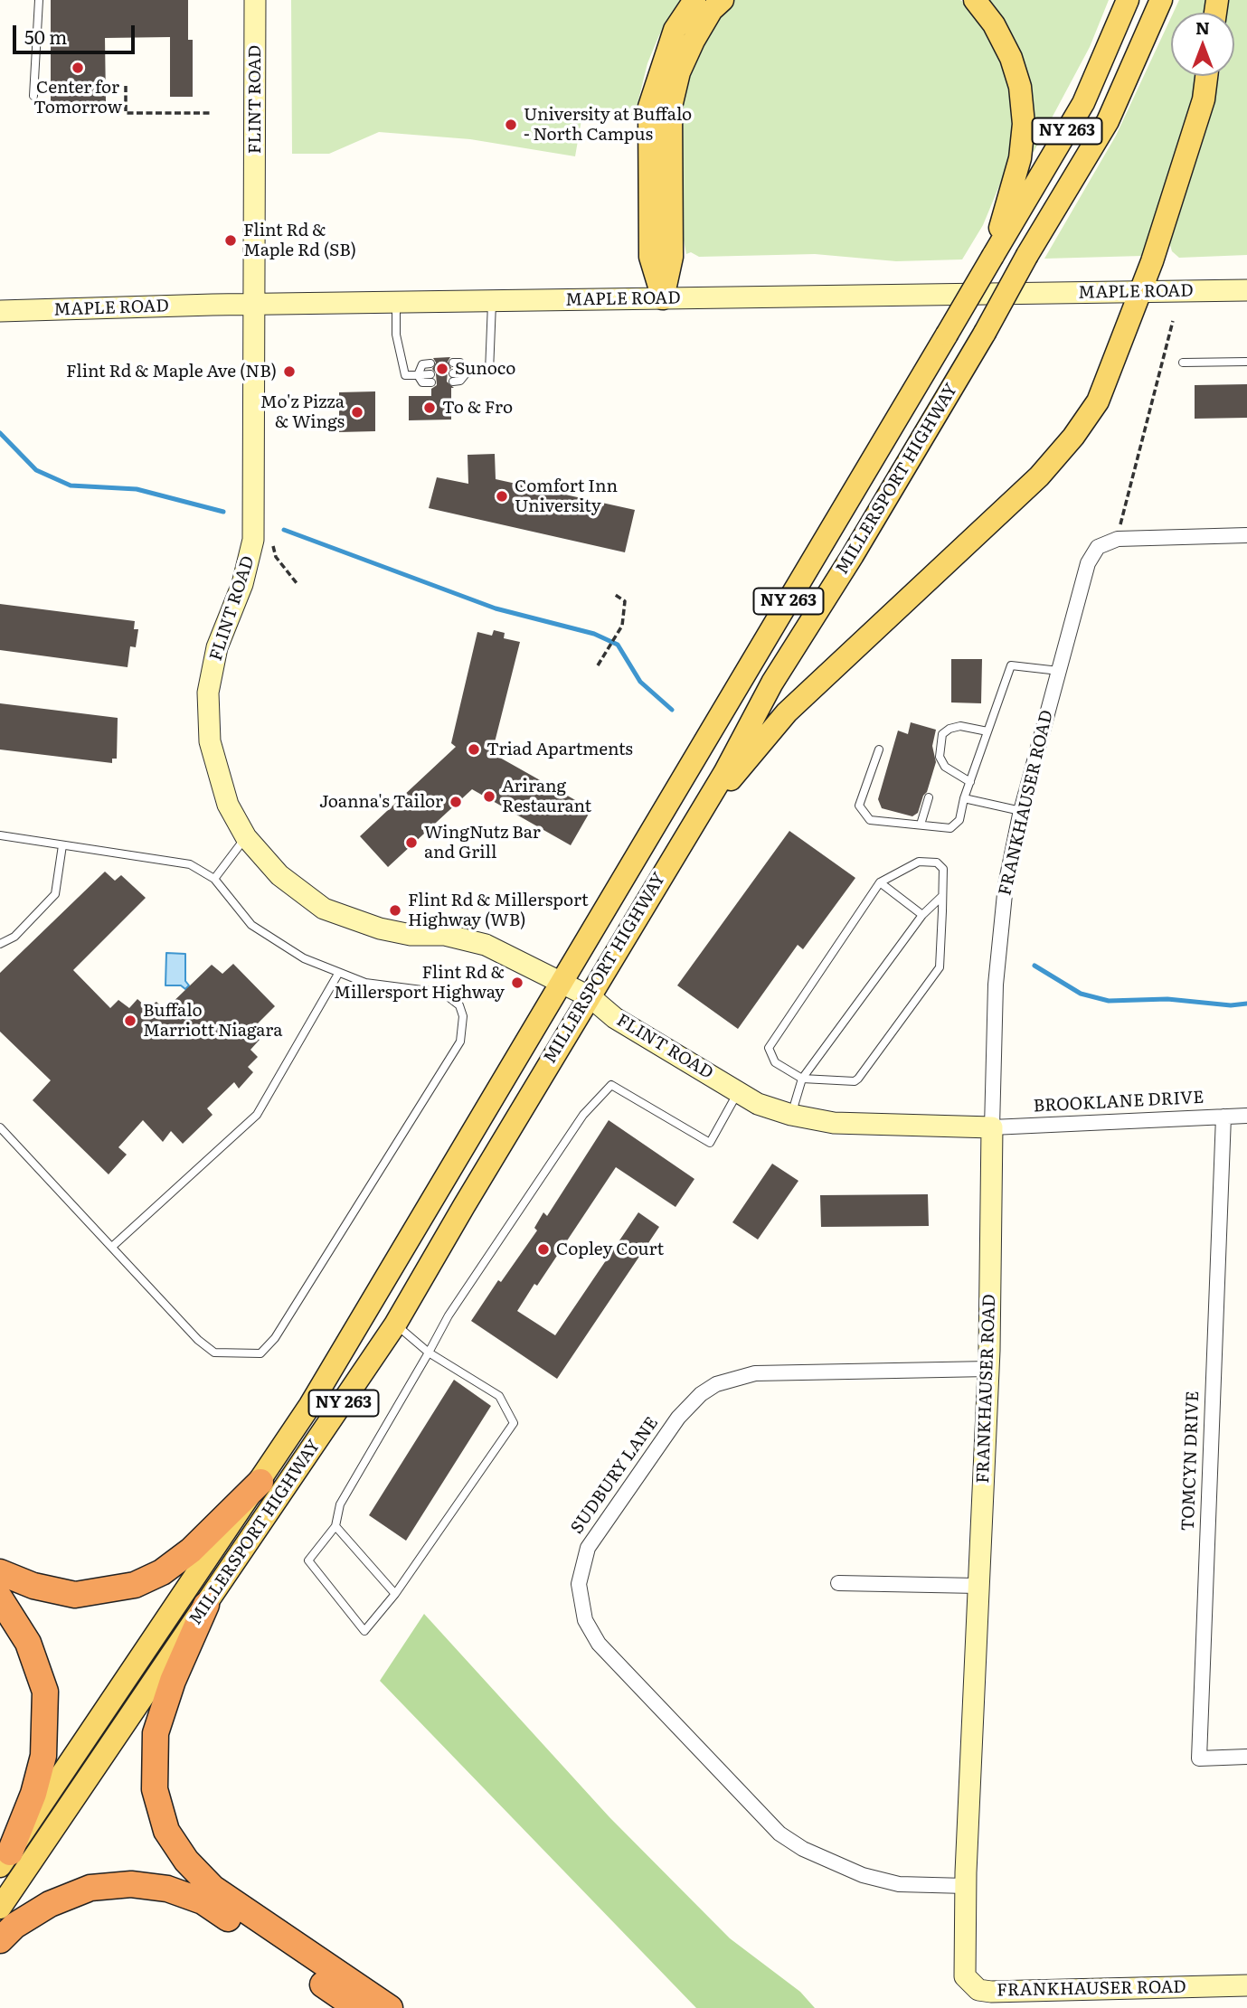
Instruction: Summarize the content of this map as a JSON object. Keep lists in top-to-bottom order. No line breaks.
{"streets":{"main road":["NY 263","MILLERSPORT HIGHWAY"],"street":["FLINT ROAD","MAPLE ROAD","FRANKHAUSER ROAD","BROOKLANE DRIVE","TOMCYN DRIVE","SUDBURY LANE"]},"crossings":[["FLINT ROAD","MAPLE ROAD"],["FLINT ROAD","MILLERSPORT HIGHWAY"],["FLINT ROAD","FRANKHAUSER ROAD"],["FLINT ROAD","BROOKLANE DRIVE"],["FRANKHAUSER ROAD","BROOKLANE DRIVE"],["FRANKHAUSER ROAD","SUDBURY LANE"],["BROOKLANE DRIVE","TOMCYN DRIVE"]],"places":["Center for Tomorrow","University at Buffalo - North Campus","Flint Rd & Maple Rd (SB)","Sunoco","Flint Rd & Maple Ave (NB)","To & Fro","Mo'z Pizza & Wings","Comfort Inn University","Triad Apartments","Arirang Restaurant","Joanna's Tailor","WingNutz Bar and Grill","Flint Rd & Millersport Highway (WB)","Flint Rd & Millersport Highway","Buffalo Marriott Niagara","Copley Court"],"scale_bar":"50 m","north":"top"}
